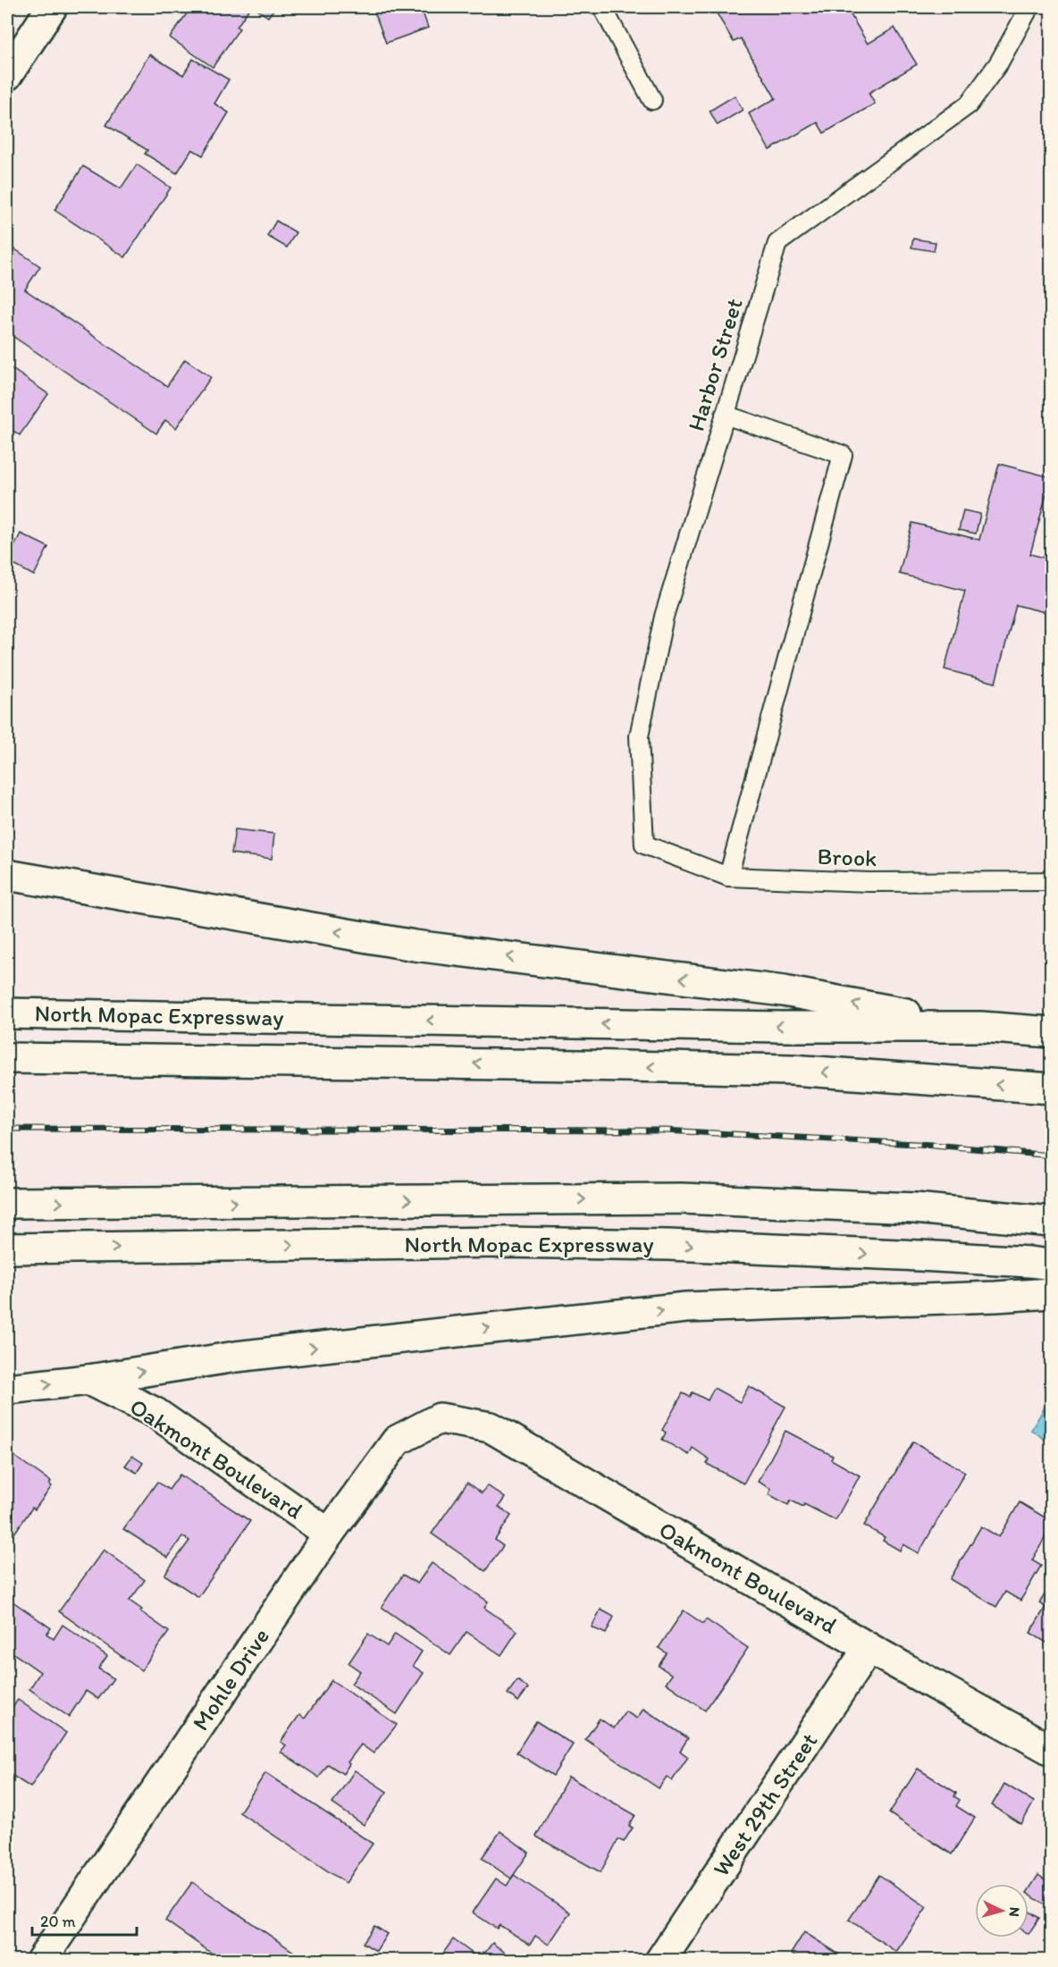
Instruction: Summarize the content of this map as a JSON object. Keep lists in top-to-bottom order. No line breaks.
{"streets":{"main road":["North Mopac Expressway","Oakmont Boulevard","Mohle Drive","West 29th Street"],"lane":["Harbor Street","Brook"]},"crossings":[["Harbor Street","Brook"],["Oakmont Boulevard","Mohle Drive"],["Oakmont Boulevard","West 29th Street"]],"scale_bar":"20 m","north":"right"}
